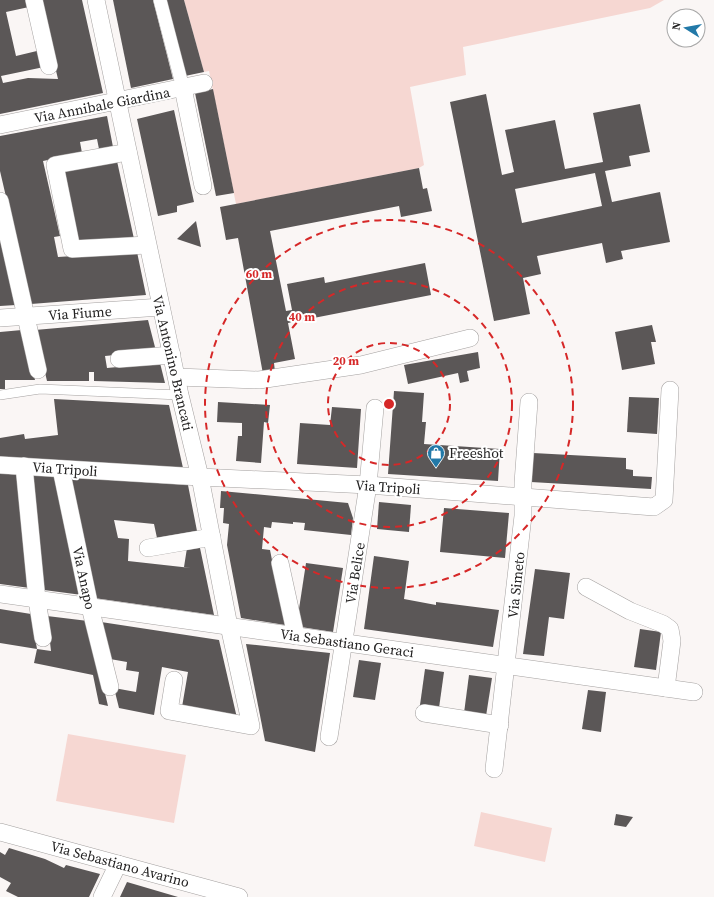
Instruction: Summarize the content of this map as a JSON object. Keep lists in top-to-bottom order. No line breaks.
{"streets":{"street":["Via Annibale Giardina","Via Fiume","Via Antonino Brancati","Via Tripoli","Via Belice","Via Anapo","Via Simeto","Via Sebastiano Geraci","Via Sebastiano Avarino"]},"crossings":[["Via Annibale Giardina","Via Antonino Brancati"],["Via Fiume","Via Antonino Brancati"],["Via Antonino Brancati","Via Tripoli"],["Via Antonino Brancati","Via Sebastiano Geraci"],["Via Tripoli","Via Belice"],["Via Tripoli","Via Anapo"],["Via Tripoli","Via Simeto"],["Via Belice","Via Sebastiano Geraci"],["Via Anapo","Via Sebastiano Geraci"],["Via Simeto","Via Sebastiano Geraci"]],"places":{"shop":["Freeshot"]},"north":"left","rings":["60 m","40 m","20 m"]}
